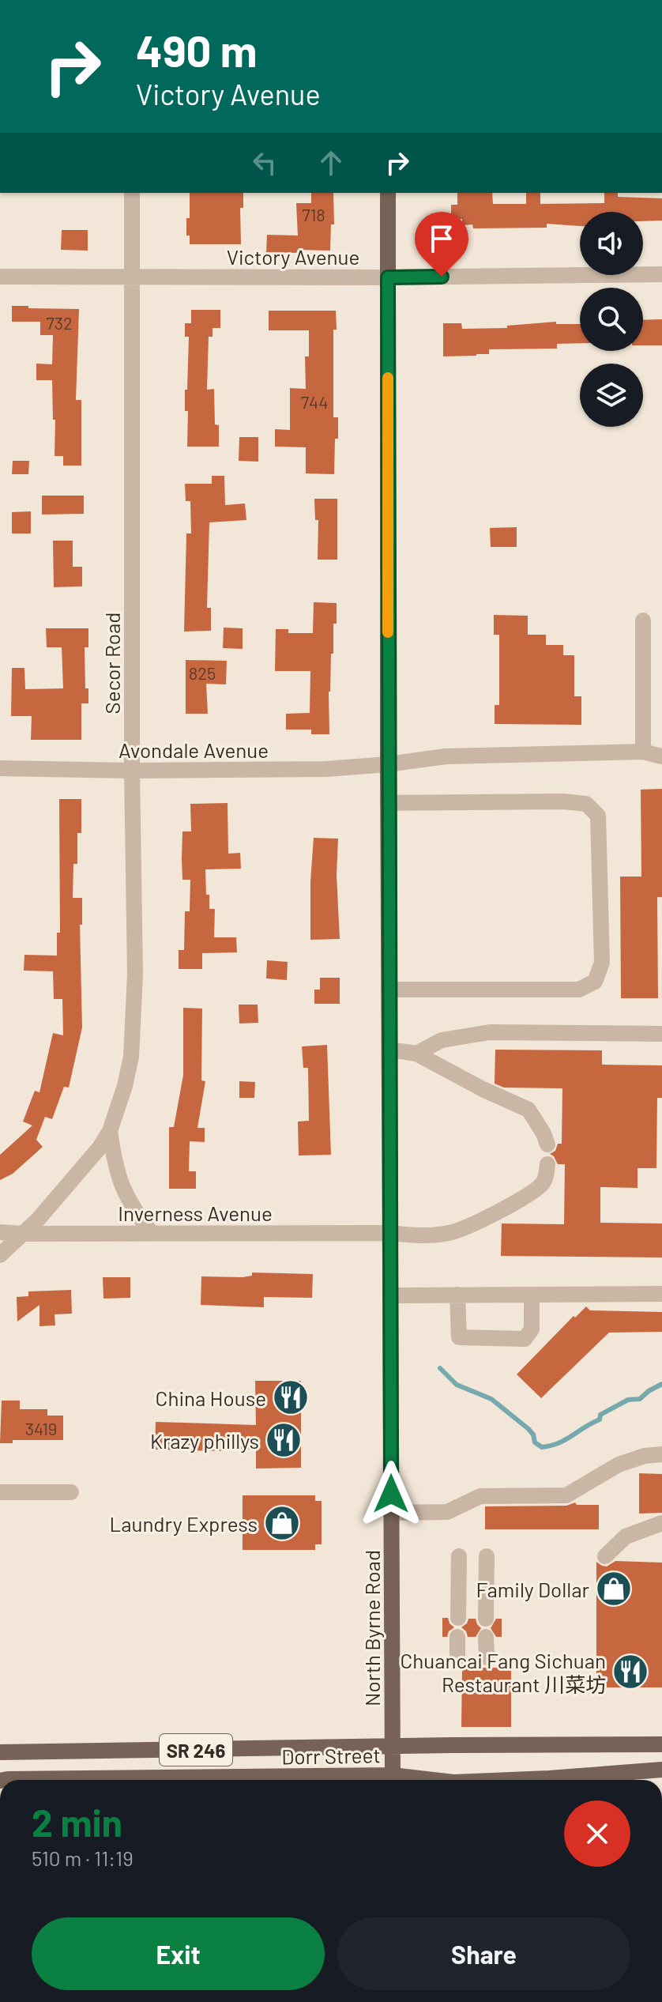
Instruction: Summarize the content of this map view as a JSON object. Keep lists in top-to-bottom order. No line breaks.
{"streets":{"main road":["North Byrne Road","SR 246","Dorr Street"],"street":["Victory Avenue","Secor Road","Avondale Avenue","Inverness Avenue"]},"crossings":[["Victory Avenue","Secor Road"],["Victory Avenue","North Byrne Road"],["Secor Road","Avondale Avenue"],["Secor Road","Inverness Avenue"],["Avondale Avenue","North Byrne Road"],["Inverness Avenue","North Byrne Road"],["North Byrne Road","Dorr Street"]],"places":{"restaurant":["China House","Krazy phillys","Chuancai Fang Sichuan Restaurant 川菜坊"],"shop":["Laundry Express","Family Dollar"]},"house_numbers":["718","732","744","825","3419"],"page":{"turn":["490 m","Victory Avenue"],"heading":["2 min","510 m · 11:19"],"buttons":["Exit","Share"]}}
